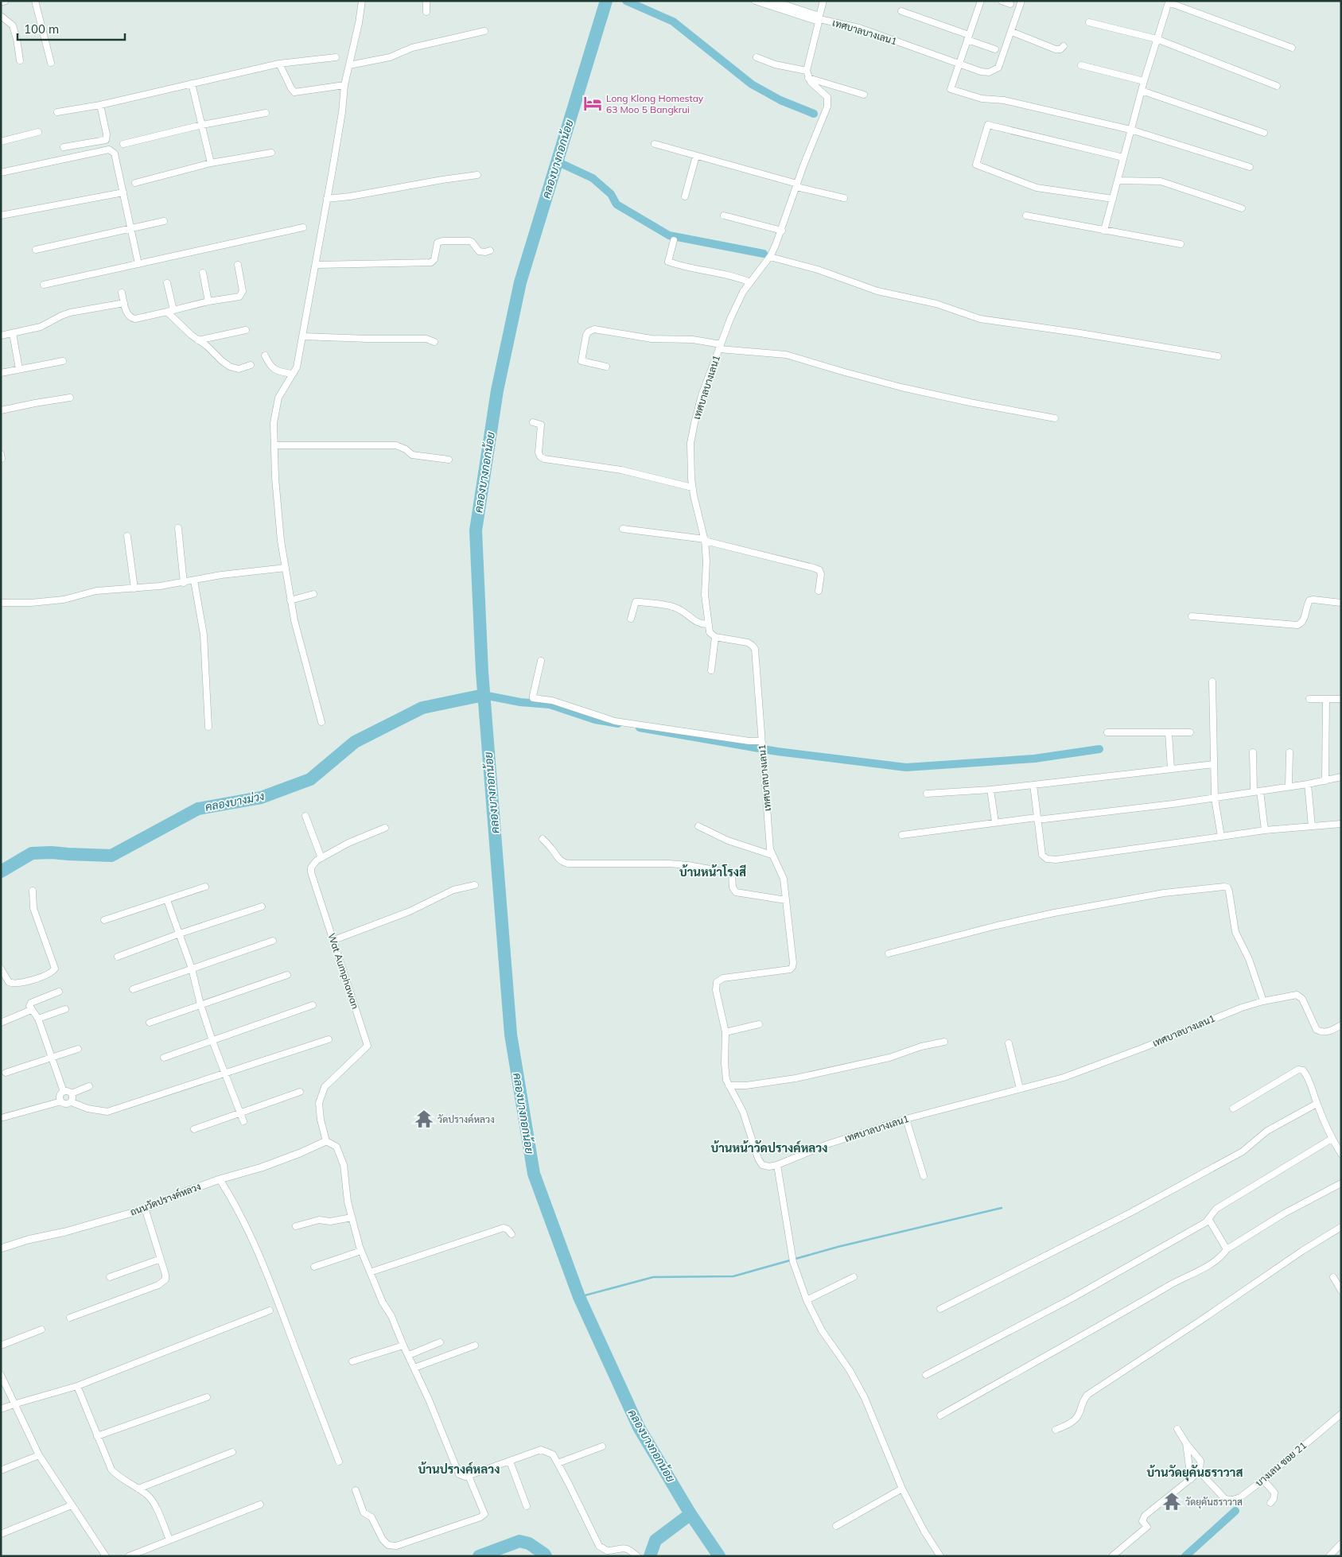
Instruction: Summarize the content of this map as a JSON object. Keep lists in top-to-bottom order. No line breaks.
{"streets":{"street":["เทศบาลบางเลน1","Wat Aumphawan","ถนนวัดปรางค์หลวง","บางเลน ซอย 21"]},"crossings":[["Wat Aumphawan","ถนนวัดปรางค์หลวง"]],"districts":["บ้านหน้าโรงสี","บ้านหน้าวัดปรางค์หลวง","บ้านปรางค์หลวง","บ้านวัดยุคันธราวาส"],"water":["คลองบางกอกน้อย","คลองบางม่วง"],"places":{"hotel":["Long Klong Homestay 63 Moo 5 Bangkrui"],"temple":["วัดปรางค์หลวง","วัดยุคันธราวาส"]},"scale_bar":"100 m"}
